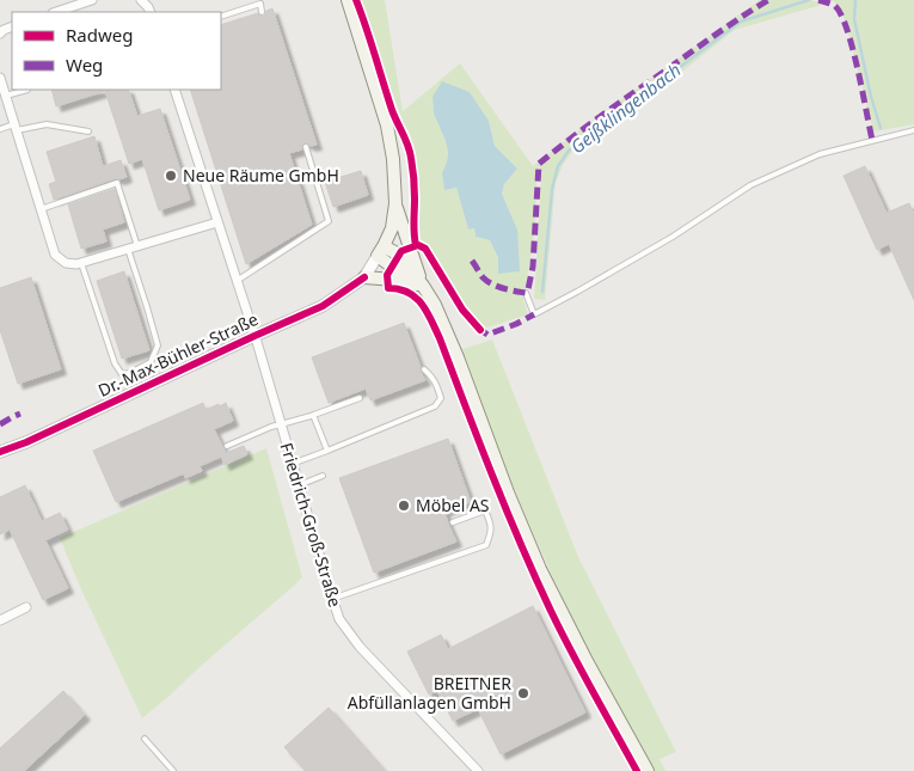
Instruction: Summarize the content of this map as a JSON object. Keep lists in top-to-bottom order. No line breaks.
{"streets":{"main road":["Dr.-Max-Bühler-Straße"],"street":["Friedrich-Groß-Straße"]},"crossings":[["Dr.-Max-Bühler-Straße","Friedrich-Groß-Straße"]],"water":["Geißklingenbach"],"places":["Neue Räume GmbH","Möbel AS","BREITNER Abfüllanlagen GmbH"],"legend":["Radweg","Weg"]}
